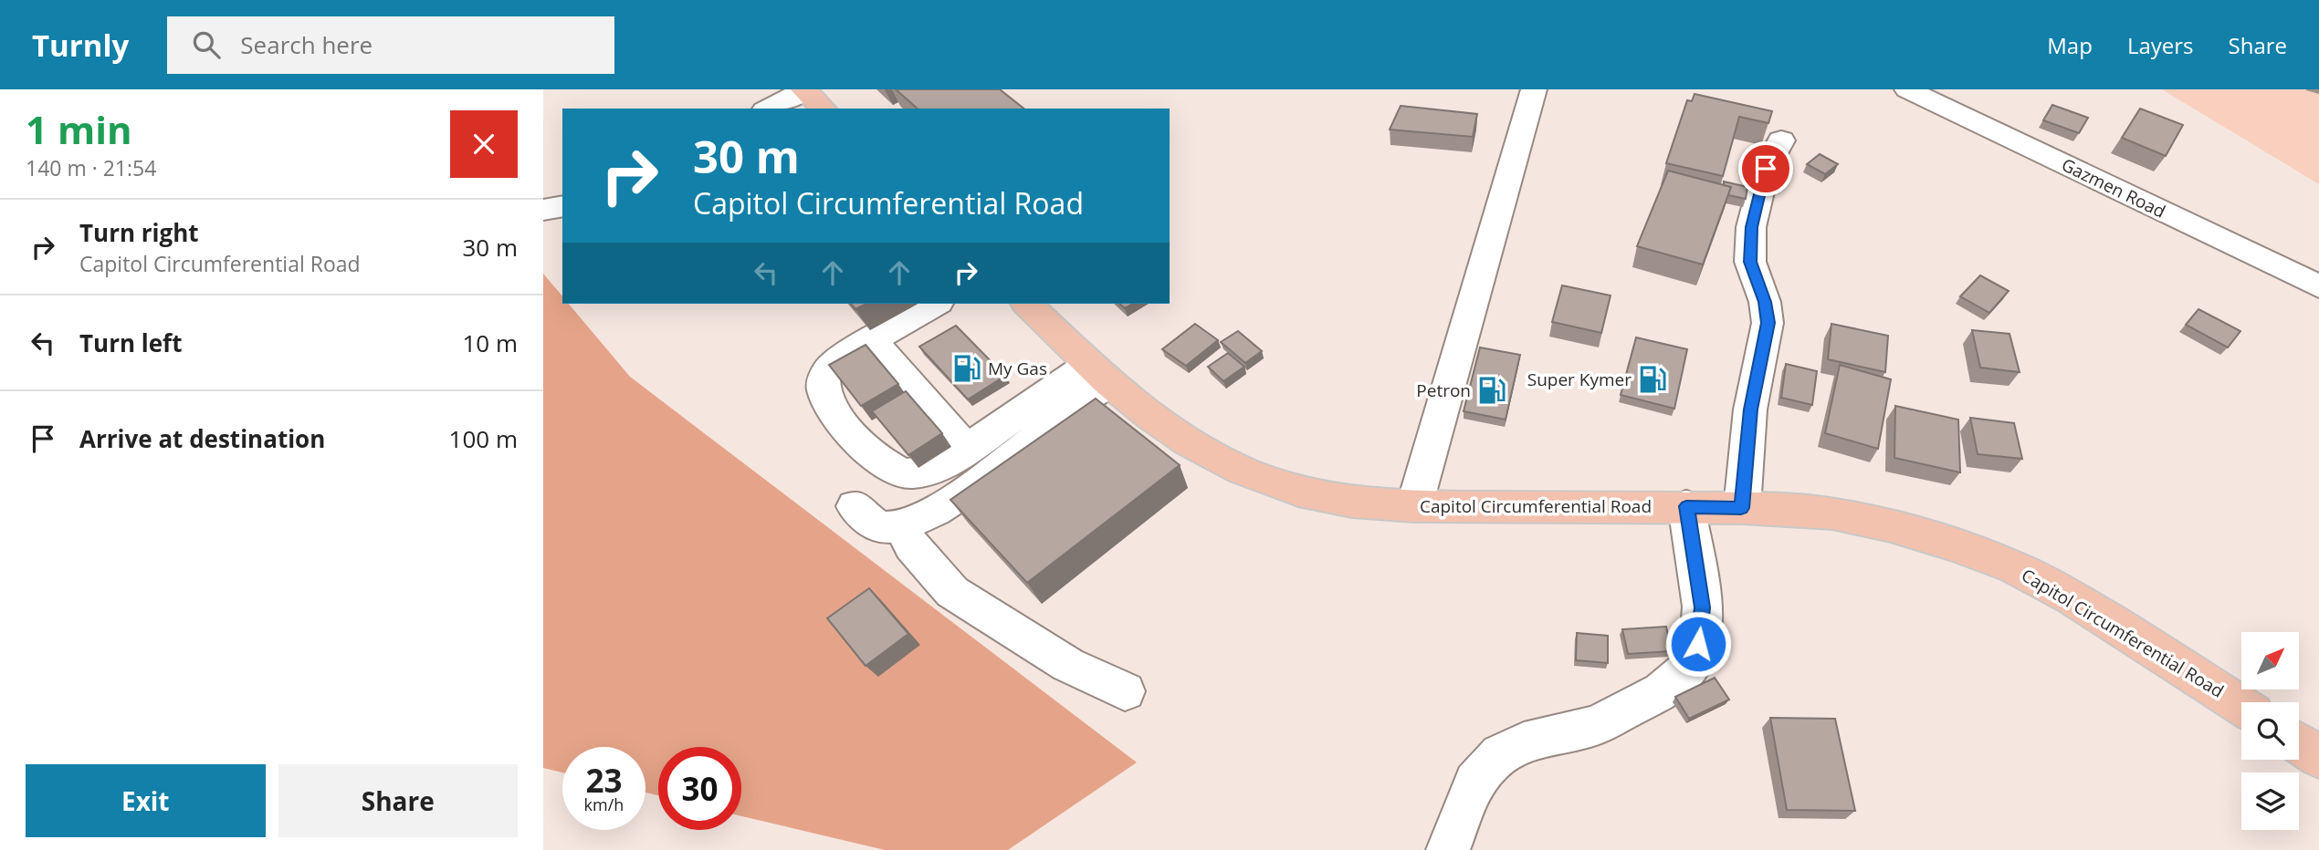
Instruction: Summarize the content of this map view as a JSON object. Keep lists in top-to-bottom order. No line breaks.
{"streets":{"main road":["Capitol Circumferential Road"],"street":["Gazmen Road"]},"places":{"fuel station":["My Gas","Super Kymer","Petron"]},"north":"top right","page":{"header":"Turnly","search":"Search here","nav":["Map","Layers","Share"],"heading":["1 min","140 m · 21:54"],"turn":["30 m","Capitol Circumferential Road"],"list":[{"name":"Turn right","note":"Capitol Circumferential Road","value":"30 m"},{"name":"Turn left","value":"10 m"},{"name":"Arrive at destination","value":"100 m"}],"speed":"23 km/h","limit":"30","buttons":["Exit","Share"]}}
